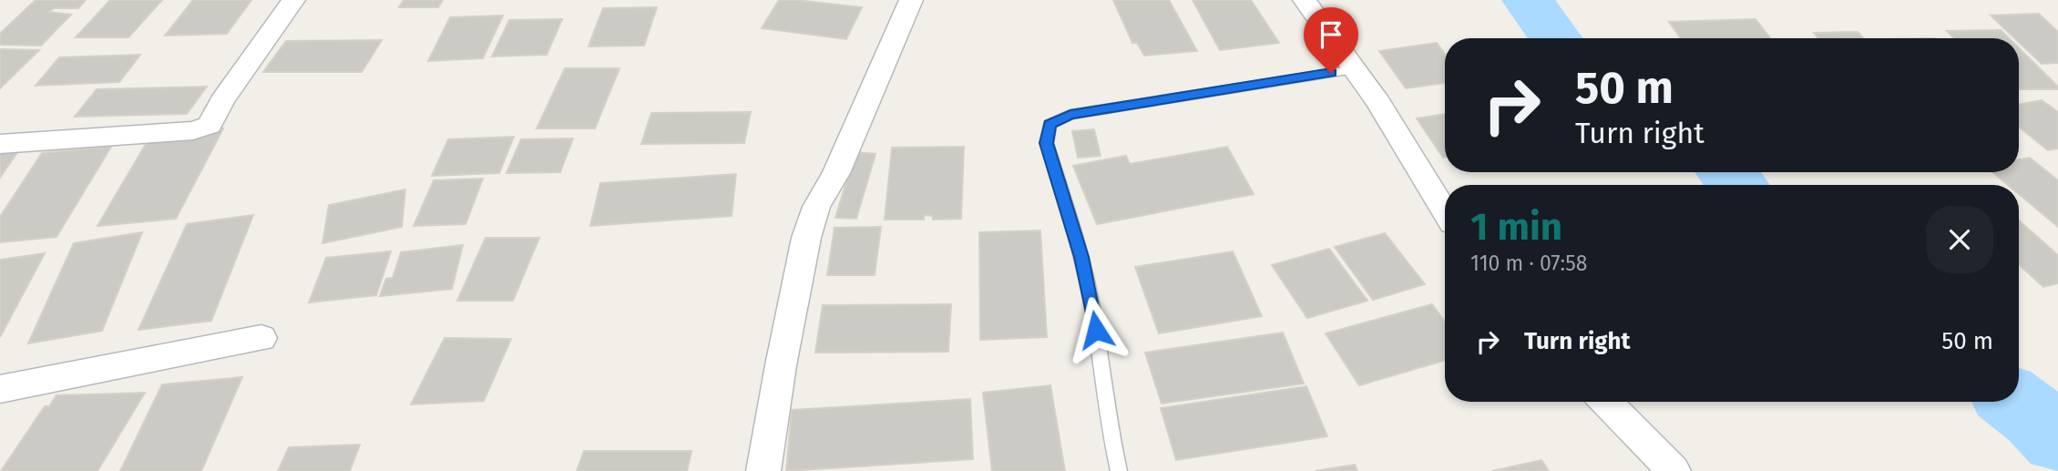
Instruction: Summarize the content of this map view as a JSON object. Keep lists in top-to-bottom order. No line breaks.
{"page":{"turn":["50 m","Turn right"],"heading":["1 min","110 m · 07:58"],"list":[{"name":"Turn right","value":"50 m"}]}}
